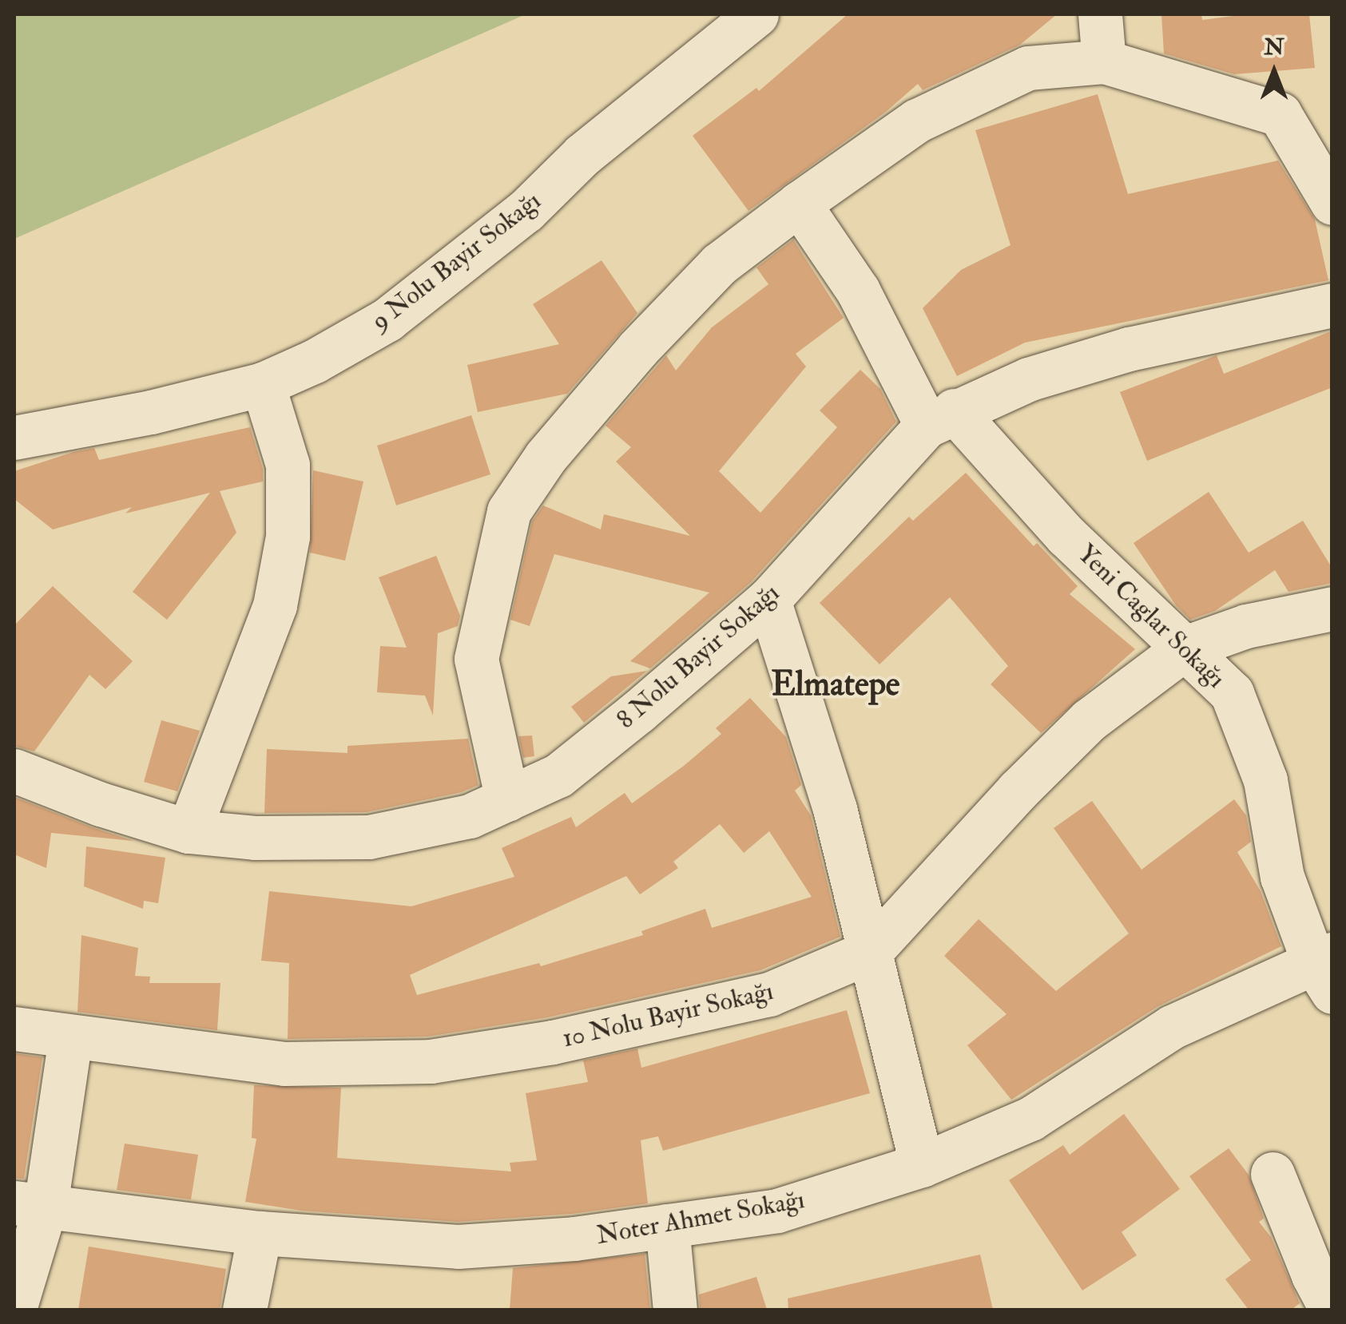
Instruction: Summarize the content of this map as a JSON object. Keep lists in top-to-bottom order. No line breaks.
{"streets":{"street":["9 Nolu Bayir Sokağı","Yeni Caglar Sokağı","8 Nolu Bayir Sokağı","10 Nolu Bayir Sokağı","Noter Ahmet Sokağı"]},"crossings":[["Yeni Caglar Sokağı","8 Nolu Bayir Sokağı"],["Yeni Caglar Sokağı","10 Nolu Bayir Sokağı"],["Yeni Caglar Sokağı","Noter Ahmet Sokağı"]],"districts":["Elmatepe"],"north":"top"}
